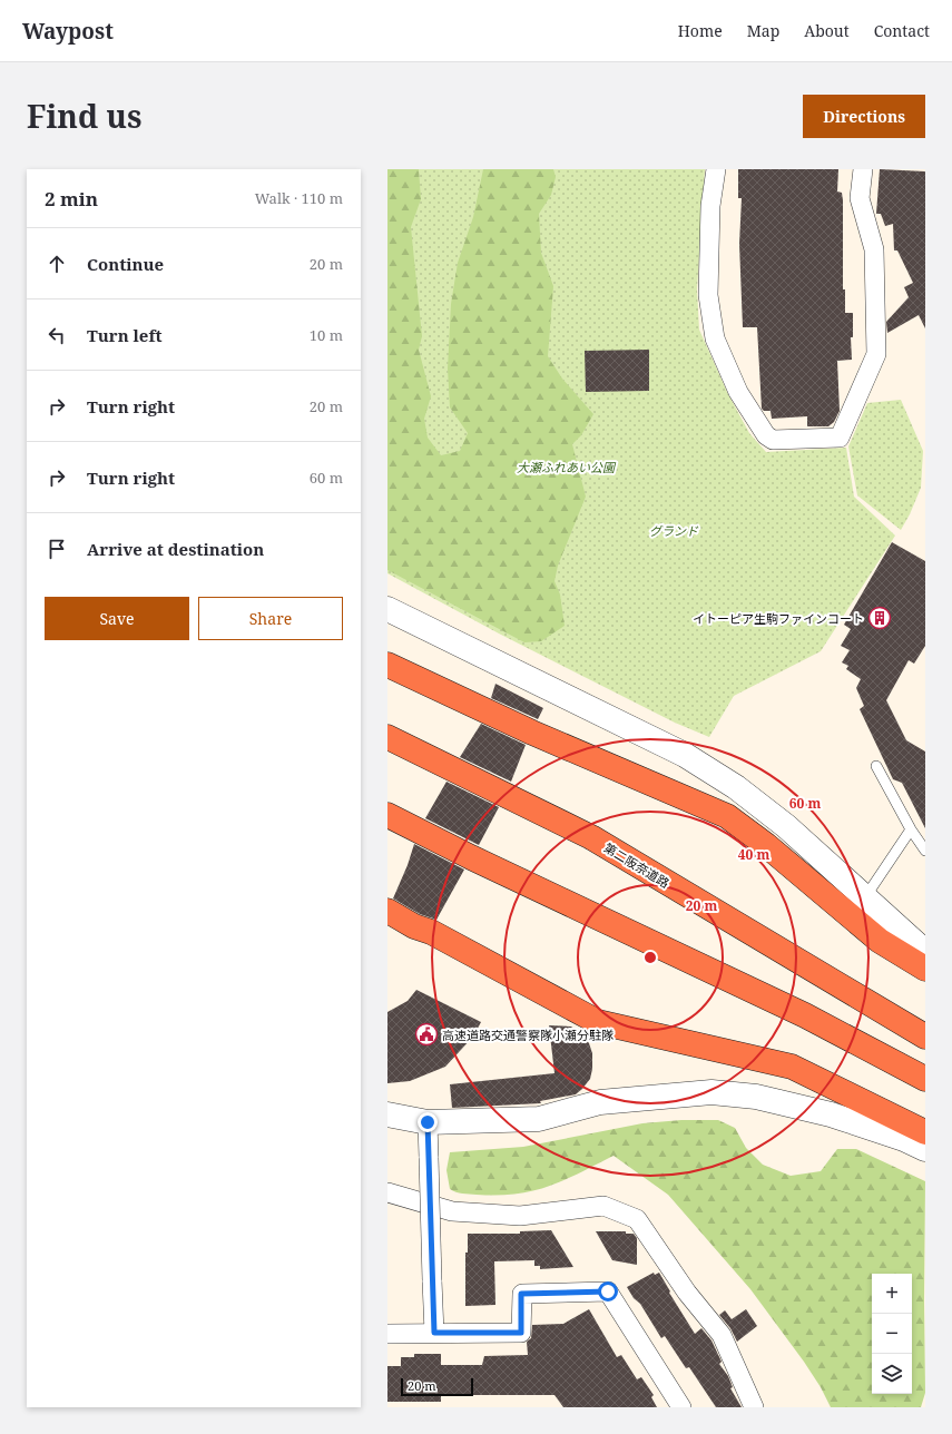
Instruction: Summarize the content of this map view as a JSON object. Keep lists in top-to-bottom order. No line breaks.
{"streets":{"highway":["第二阪奈道路"]},"parks":["大瀬ふれあい公園","グランド"],"places":{"building":["イトーピア生駒ファインコート"],"public building":["高速道路交通警察隊小瀬分駐隊"]},"scale_bar":"20 m","page":{"header":"Waypost","nav":["Home","Map","About","Contact"],"title":"Find us","buttons":["Directions",["Save","Share"]],"heading":["2 min","Walk · 110 m"],"list":[["Continue","20 m"],["Turn left","10 m"],["Turn right","20 m"],["Turn right","60 m"],"Arrive at destination"],"map_buttons":["+","−"],"scale":"20 m"},"rings":["60 m","40 m","20 m"]}
